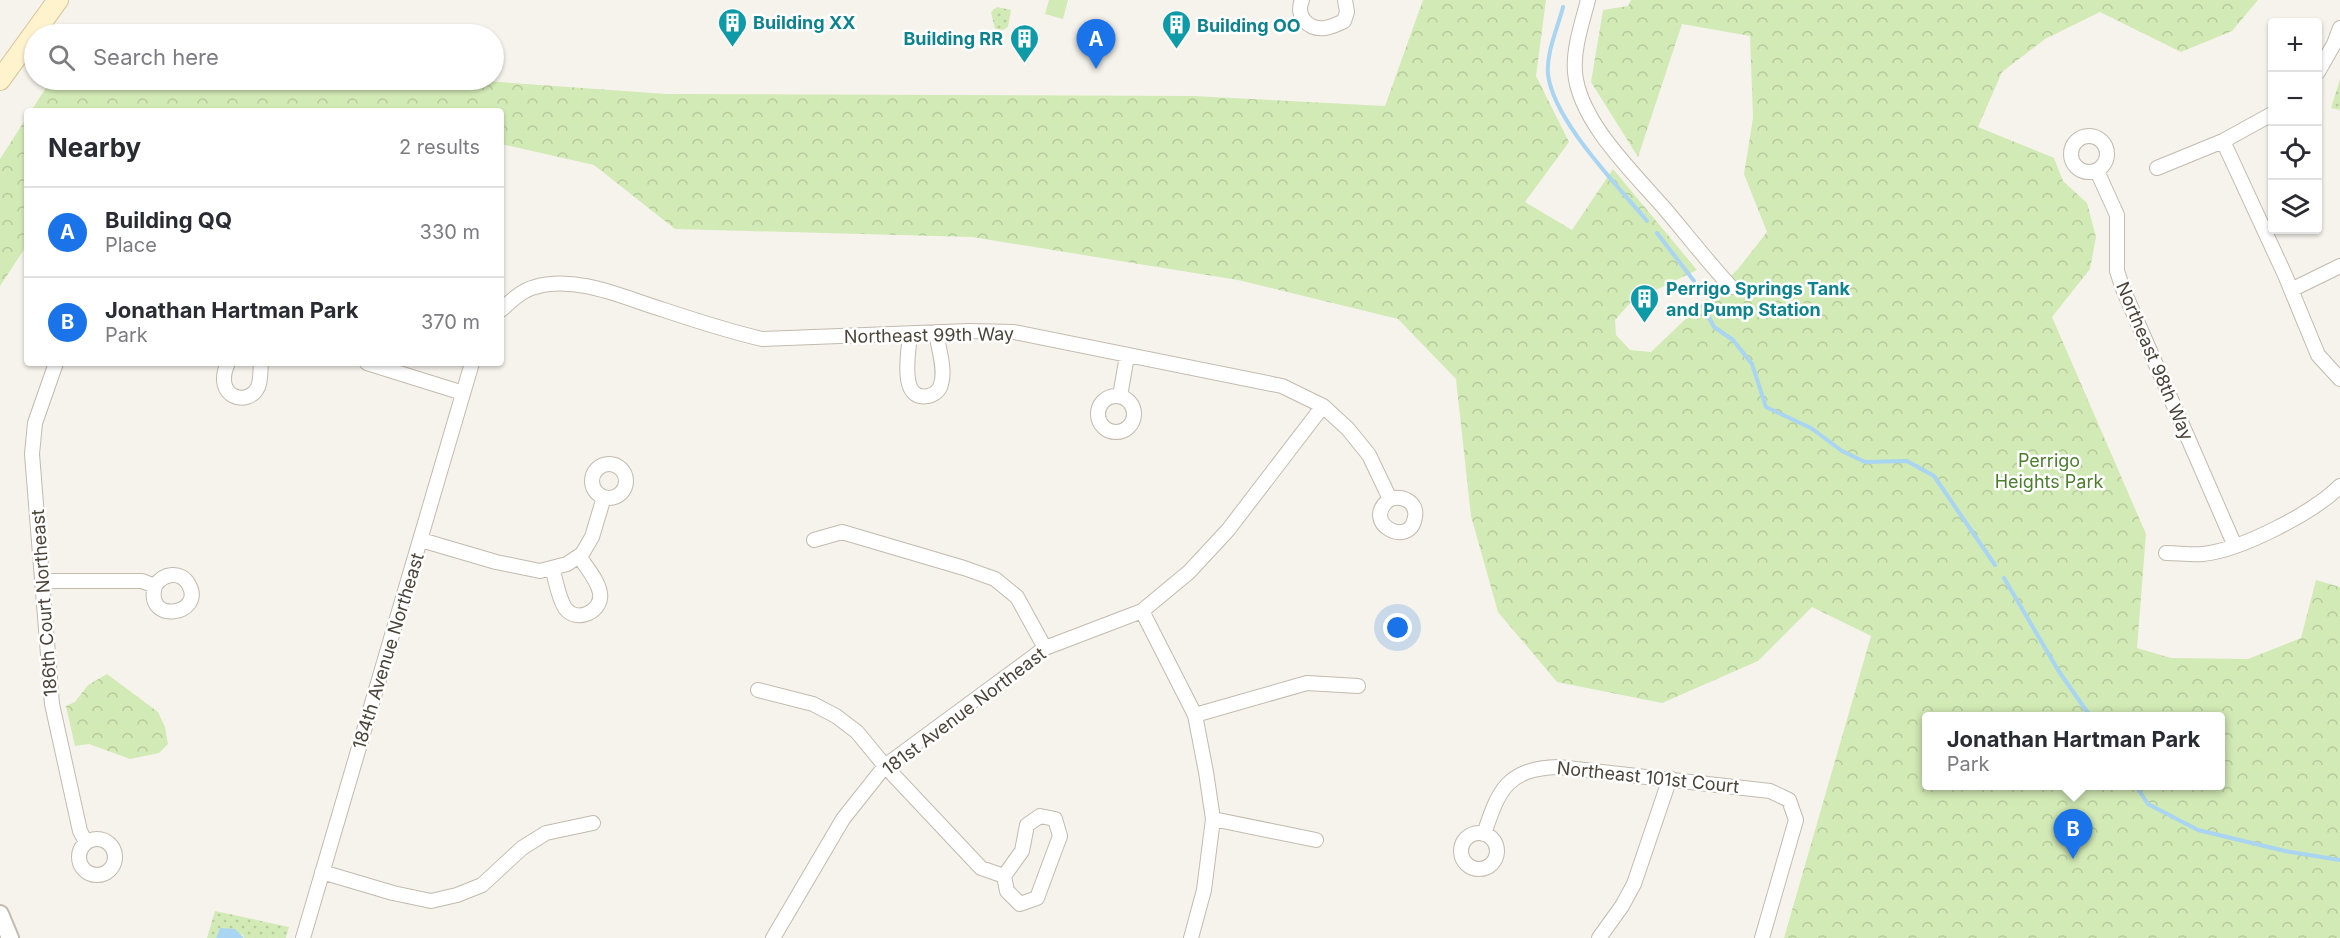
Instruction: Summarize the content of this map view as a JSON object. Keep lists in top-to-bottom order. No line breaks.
{"streets":{"street":["Northeast 99th Way","Northeast 98th Way","186th Court Northeast","184th Avenue Northeast","181st Avenue Northeast","Northeast 101st Court"]},"crossings":[["Northeast 99th Way","181st Avenue Northeast"]],"parks":["Perrigo Heights Park"],"places":{"building":["Building XX","Building OO","Building RR","Perrigo Springs Tank and Pump Station"]},"page":{"map_buttons":["+","−"],"pins":["A","B"],"search":"Search here","heading":["Nearby","2 results"],"list":[{"mark":"A","name":"Building QQ","note":"Place","value":"330 m"},{"mark":"B","name":"Jonathan Hartman Park","note":"Park","value":"370 m"}],"popup":["Jonathan Hartman Park","Park"]}}
